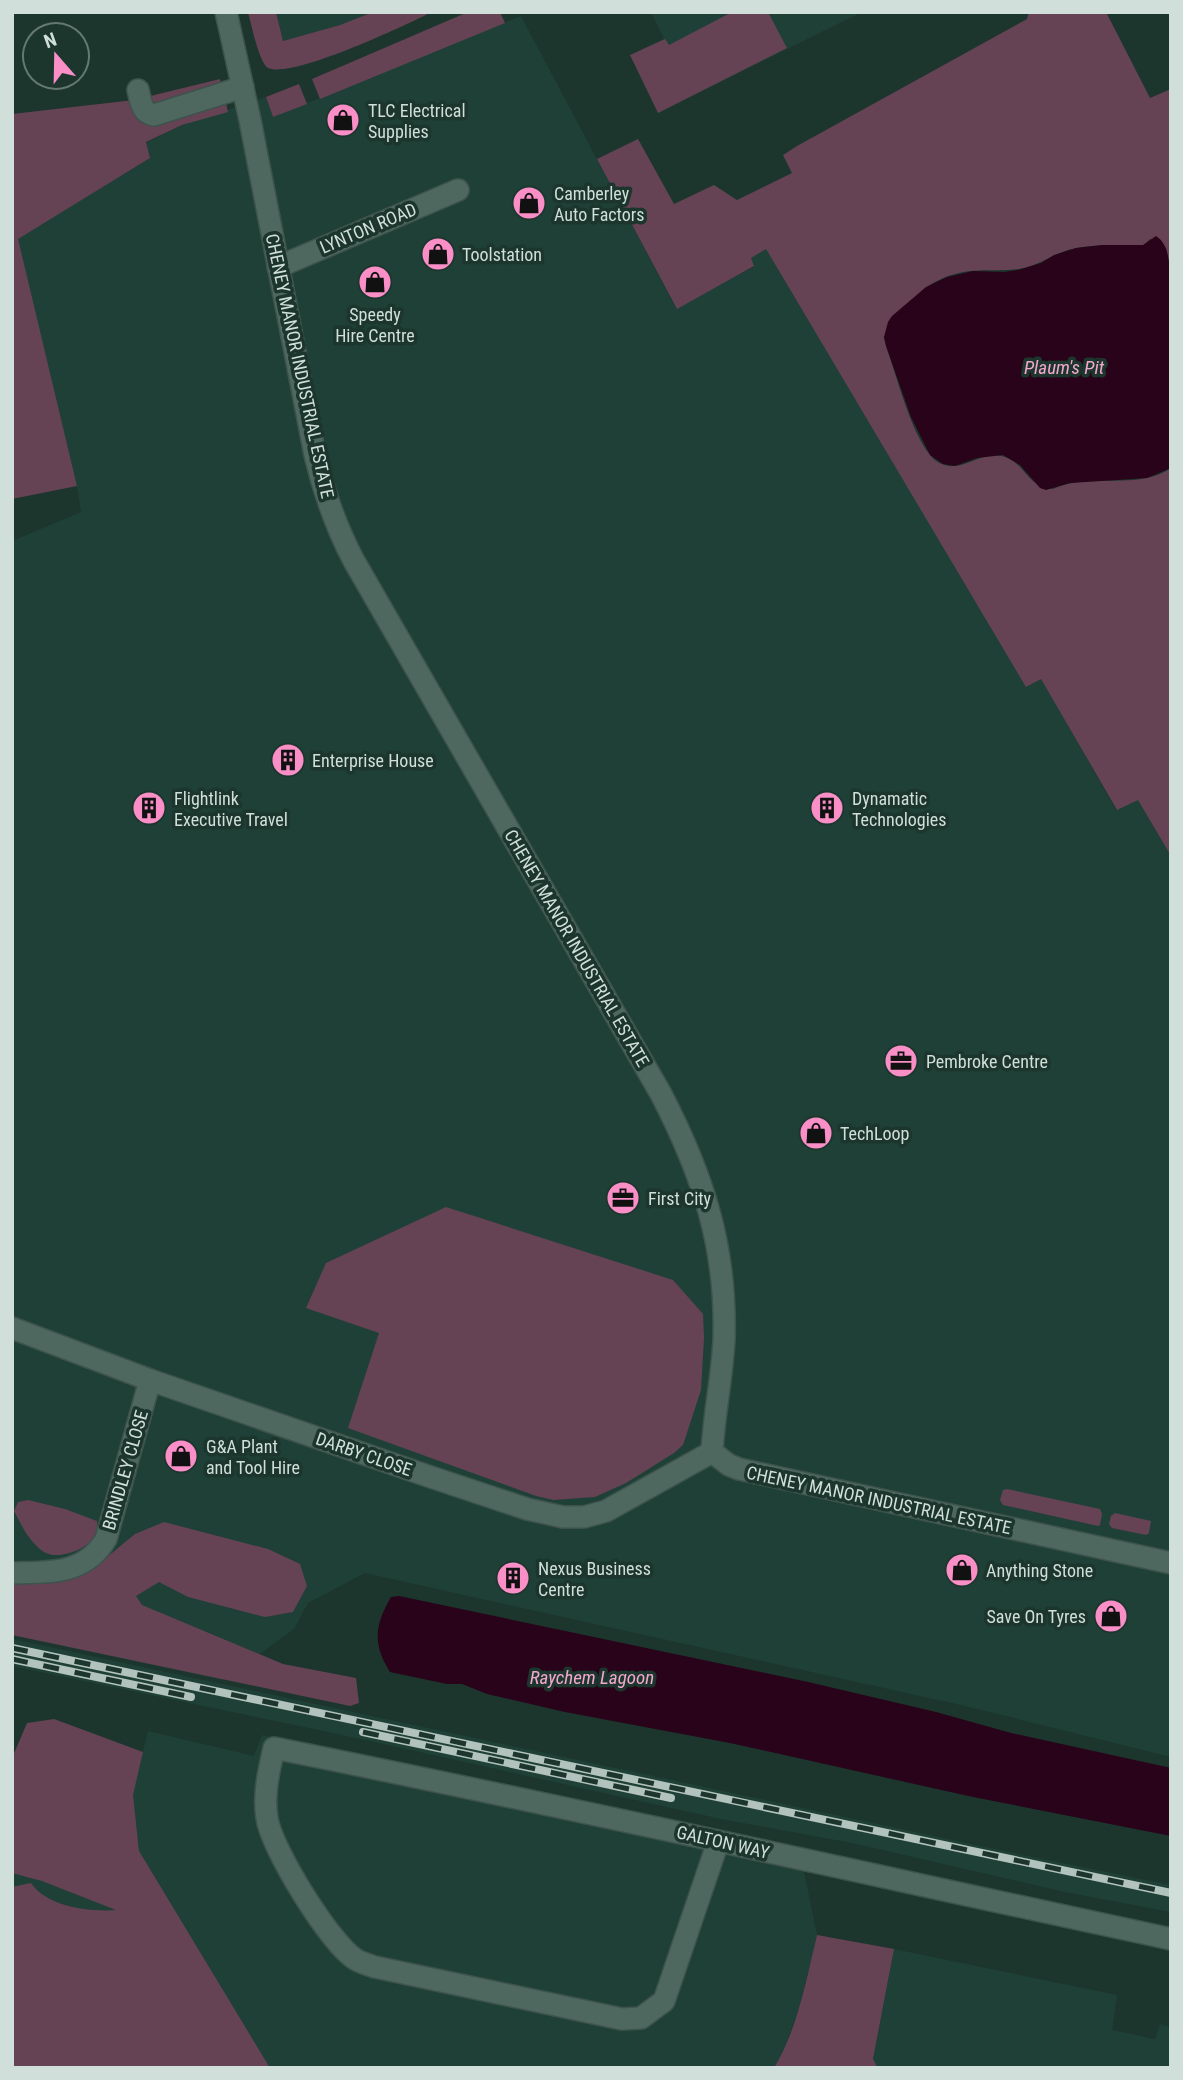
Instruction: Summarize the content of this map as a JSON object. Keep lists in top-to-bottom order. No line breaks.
{"streets":{"street":["LYNTON ROAD","CHENEY MANOR INDUSTRIAL ESTATE","DARBY CLOSE","BRINDLEY CLOSE","GALTON WAY"]},"crossings":[["LYNTON ROAD","CHENEY MANOR INDUSTRIAL ESTATE"],["CHENEY MANOR INDUSTRIAL ESTATE","DARBY CLOSE"],["DARBY CLOSE","BRINDLEY CLOSE"]],"water":["Plaum's Pit","Raychem Lagoon"],"places":{"shop":["TLC Electrical Supplies","Camberley Auto Factors","Toolstation","Speedy Hire Centre","TechLoop","G&A Plant and Tool Hire","Anything Stone","Save On Tyres"],"building":["Enterprise House","Flightlink Executive Travel","Dynamatic Technologies","Nexus Business Centre"],"office":["Pembroke Centre","First City"]},"north":"top"}
